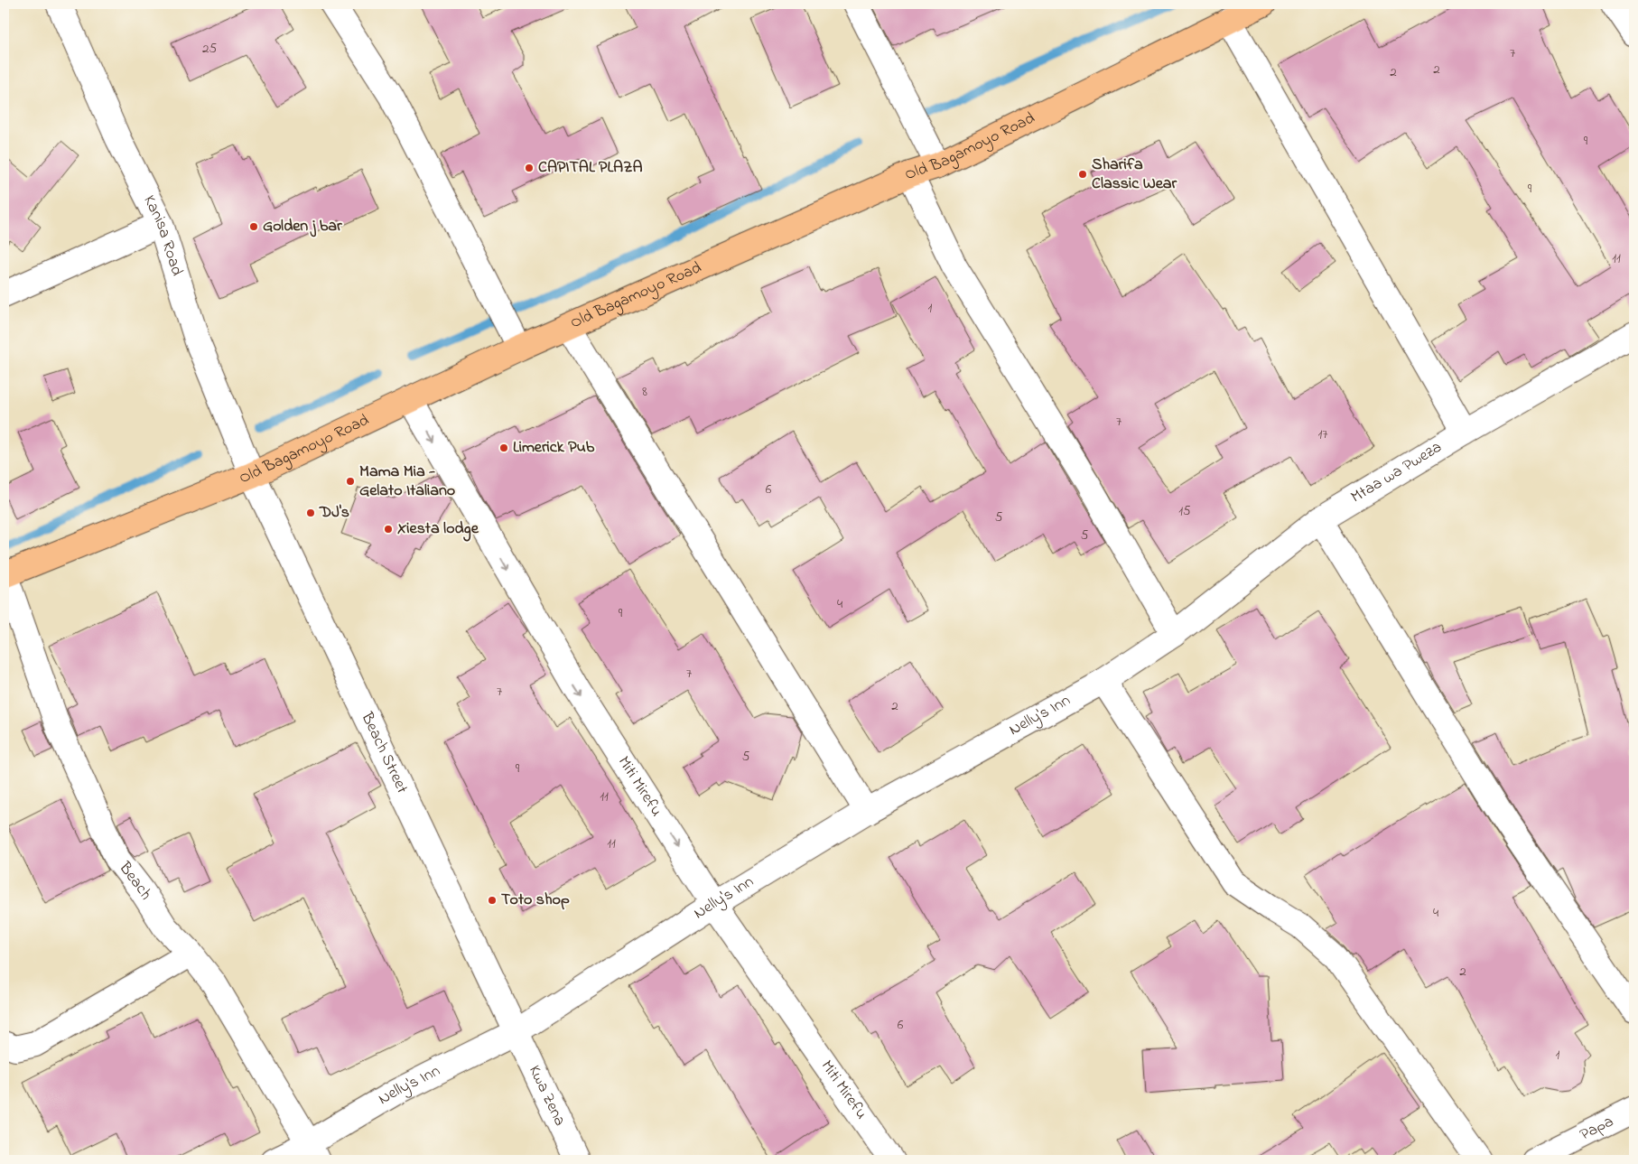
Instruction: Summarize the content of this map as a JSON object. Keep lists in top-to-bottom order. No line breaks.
{"streets":{"main road":["Old Bagamoyo Road"],"street":["Kanisa Road","Mtaa wa Pweza","Nelly's Inn","Beach Street","Miti Mirefu","Beach","Kwa Zena","Papa"]},"crossings":[["Old Bagamoyo Road","Kanisa Road"],["Old Bagamoyo Road","Beach Street"],["Old Bagamoyo Road","Miti Mirefu"],["Old Bagamoyo Road","Beach"],["Kanisa Road","Beach Street"],["Mtaa wa Pweza","Nelly's Inn"],["Nelly's Inn","Beach Street"],["Nelly's Inn","Miti Mirefu"],["Nelly's Inn","Beach"],["Nelly's Inn","Kwa Zena"],["Beach Street","Kwa Zena"]],"places":["CAPITAL PLAZA","Sharifa Classic Wear","Golden j bar","Limerick Pub","Mama Mia - Gelato Italiano","DJ's","Xiesta lodge","Toto shop"],"house_numbers":["25","7","2","2","9","9","11","1","8","7","17","6","15","5","5","4","9","7","7","2","5","9","11","11","4","2","6","1"]}
